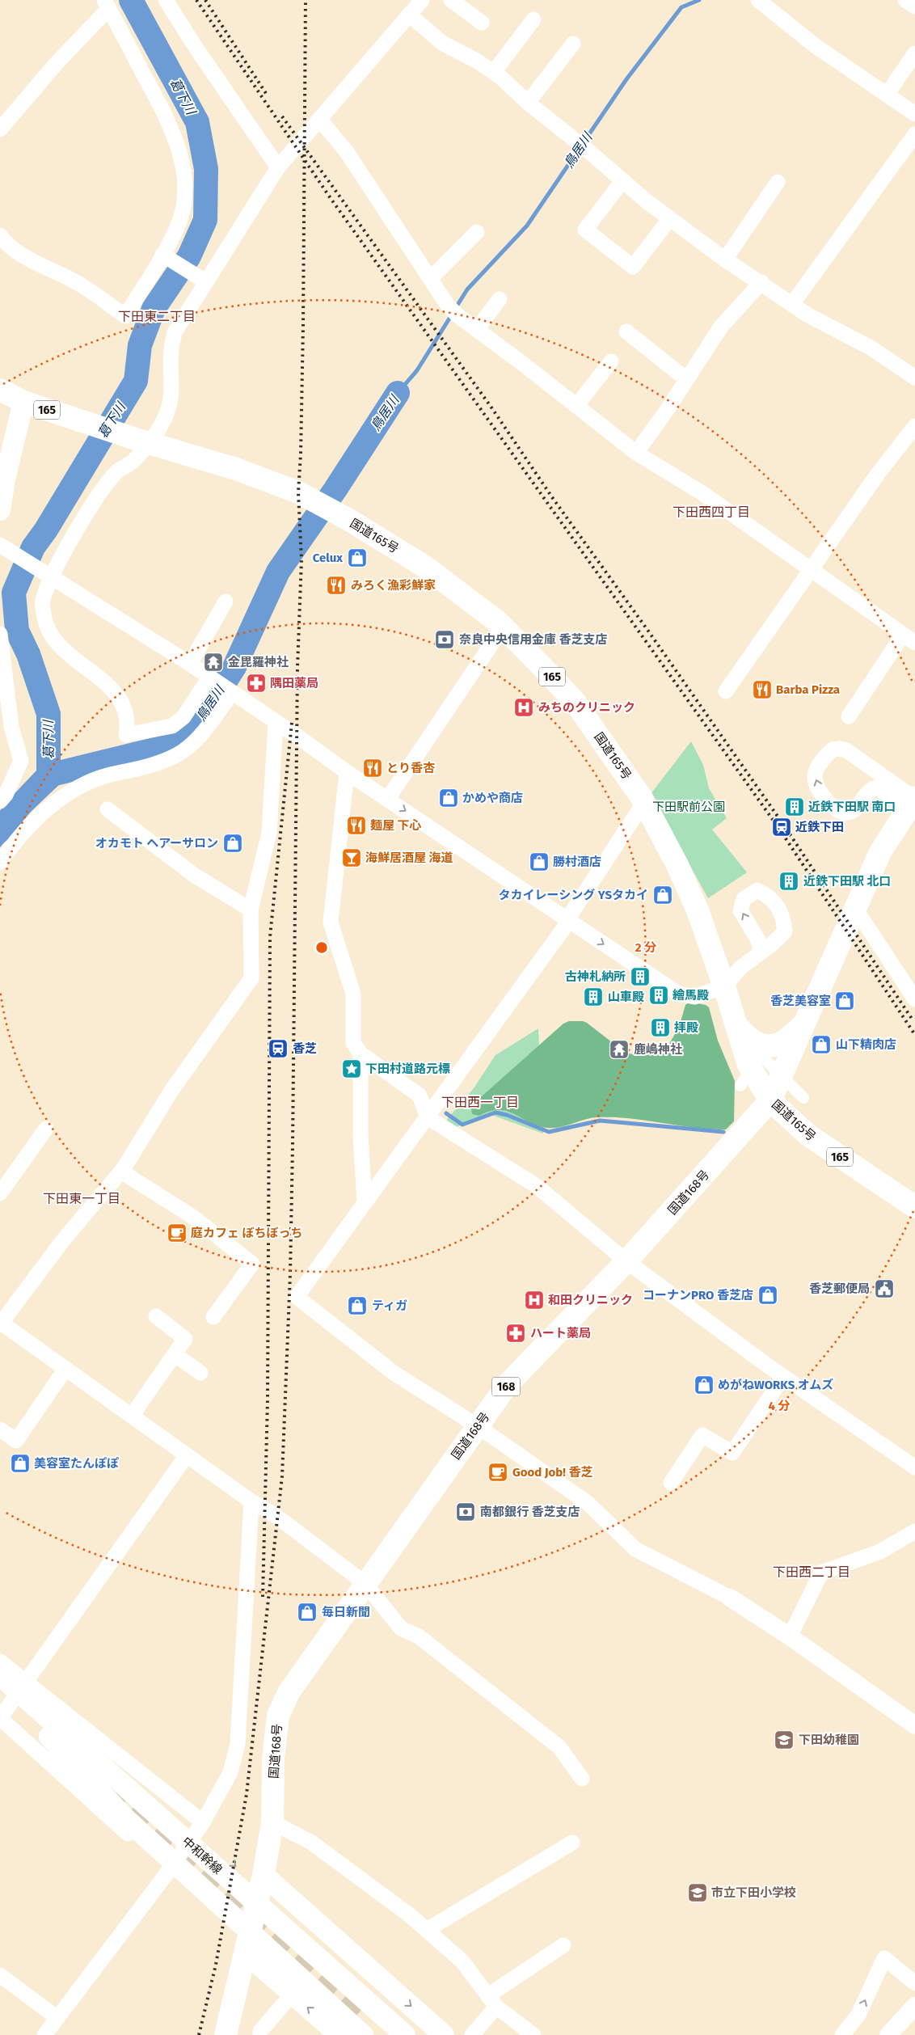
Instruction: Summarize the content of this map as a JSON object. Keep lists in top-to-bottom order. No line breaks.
{"streets":{"highway":["165","国道165号","国道168号","168"],"main road":["中和幹線"]},"crossings":[["国道165号","国道168号"]],"districts":["下田東二丁目","下田西四丁目","下田西一丁目","下田東一丁目","下田西二丁目"],"water":["葛下川","鳥居川"],"parks":["下田駅前公園"],"places":{"shop":["Celux","かめや商店","オカモト ヘアーサロン","勝村酒店","タカイレーシング YSタカイ","香芝美容室","山下精肉店","コーナンPRO 香芝店","ティガ","めがねWORKS オムズ","美容室たんぽぽ","毎日新聞"],"restaurant":["みろく漁彩鮮家","Barba Pizza","とり香杏","麺屋 下心"],"bank":["奈良中央信用金庫 香芝支店","南都銀行 香芝支店"],"temple":["金毘羅神社","鹿嶋神社"],"pharmacy":["隅田薬局","ハート薬局"],"hospital":["みちのクリニック","和田クリニック"],"building":["近鉄下田駅 南口","近鉄下田駅 北口","古神札納所","繪馬殿","山車殿","拝殿"],"station":["近鉄下田","香芝"],"bar":["海鮮居酒屋 海道"],"place":["下田村道路元標"],"cafe":["庭カフェ ぼちぼっち","Good Job! 香芝"],"public building":["香芝郵便局"],"school or university":["下田幼稚園","市立下田小学校"]},"rings":["2 分","4 分"]}
